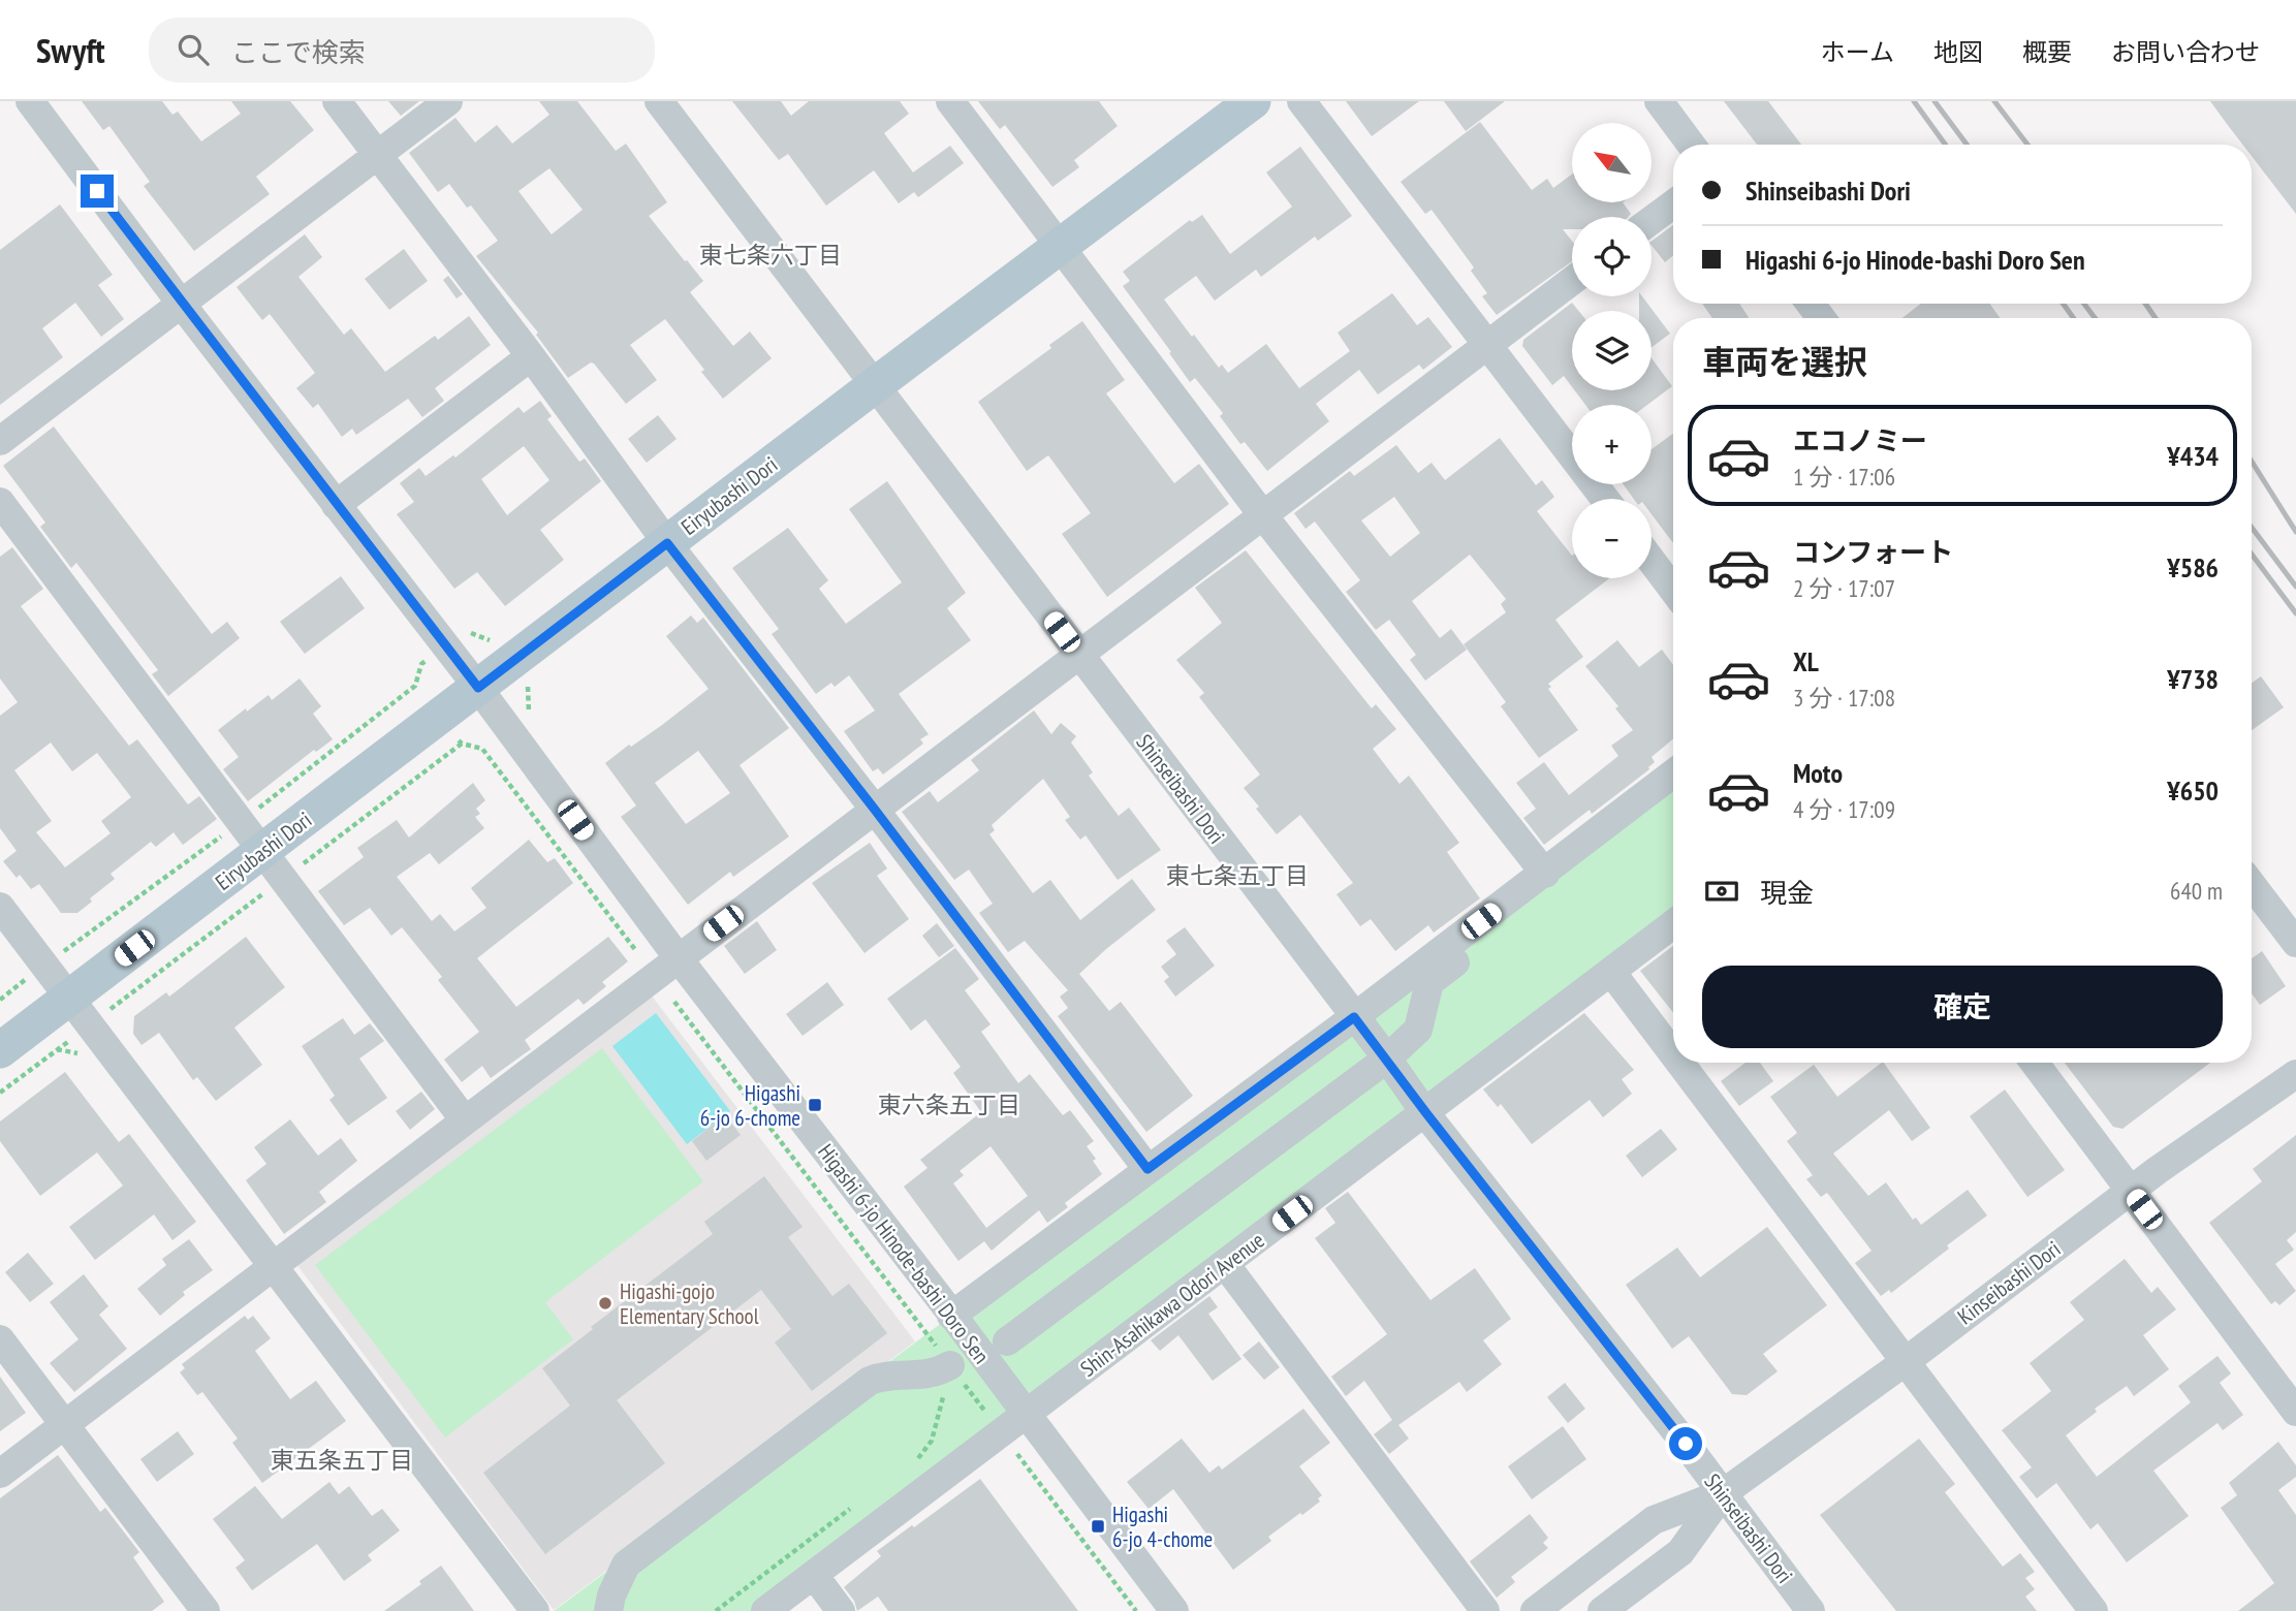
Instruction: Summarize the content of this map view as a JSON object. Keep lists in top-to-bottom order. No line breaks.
{"streets":{"main road":["Eiryubashi Dori"],"street":["Shinseibashi Dori","Higashi 6-jo Hinode-bashi Doro Sen","Kinseibashi Dori","Shin-Asahikawa Odori Avenue"]},"crossings":[["Eiryubashi Dori","Shinseibashi Dori"],["Eiryubashi Dori","Higashi 6-jo Hinode-bashi Doro Sen"],["Shinseibashi Dori","Kinseibashi Dori"],["Shinseibashi Dori","Shin-Asahikawa Odori Avenue"],["Higashi 6-jo Hinode-bashi Doro Sen","Shin-Asahikawa Odori Avenue"]],"districts":["東七条六丁目","東七条五丁目","東六条五丁目","東五条五丁目"],"places":{"transit":["Higashi 6-jo 6-chome","Higashi 6-jo 4-chome"],"other":["Higashi-gojo Elementary School"]},"north":"top left","page":{"header":"Swyft","search":"ここで検索","nav":["ホーム","地図","概要","お問い合わせ"],"map_buttons":["+","−"],"banner":["Shinseibashi Dori","Higashi 6-jo Hinode-bashi Doro Sen"],"heading":"車両を選択","list":[{"name":"エコノミー","note":"1 分 · 17:06","value":"¥434"},{"name":"コンフォート","note":"2 分 · 17:07","value":"¥586"},{"name":"XL","note":"3 分 · 17:08","value":"¥738"},{"name":"Moto","note":"4 分 · 17:09","value":"¥650"}],"pay":["現金","640 m"],"buttons":"確定"}}
